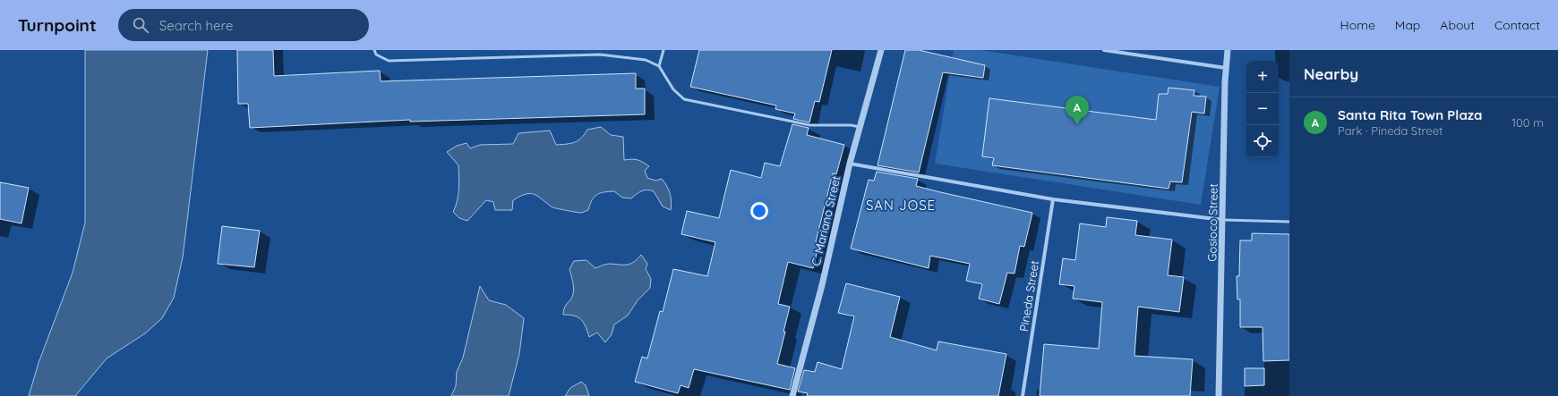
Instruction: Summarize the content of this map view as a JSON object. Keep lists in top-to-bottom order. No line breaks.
{"streets":{"street":["C. Mariano Street","Gosioco Street","Pineda Street"]},"districts":["SAN JOSE"],"page":{"header":"Turnpoint","search":"Search here","nav":["Home","Map","About","Contact"],"heading":"Nearby","map_buttons":["+","−"],"pins":"A","list":[{"mark":"A","name":"Santa Rita Town Plaza","note":"Park · Pineda Street","value":"100 m"}]}}
